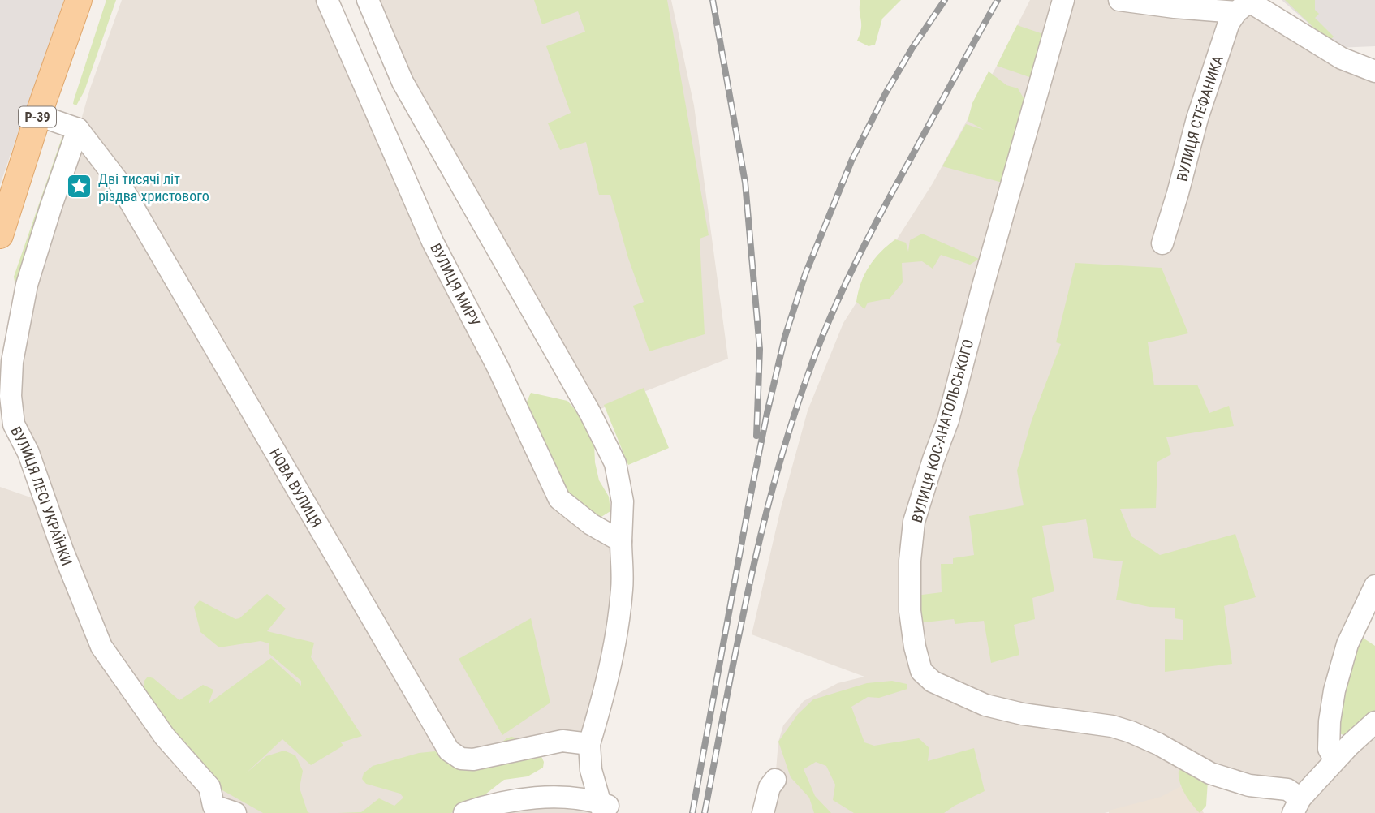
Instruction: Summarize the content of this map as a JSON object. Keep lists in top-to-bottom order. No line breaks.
{"streets":{"main road":["Р-39"],"street":["ВУЛИЦЯ СТЕФАНИКА","ВУЛИЦЯ МИРУ","ВУЛИЦЯ КОС-АНАТОЛЬСЬКОГО","НОВА ВУЛИЦЯ","ВУЛИЦЯ ЛЕСІ УКРАЇНКИ"]},"crossings":[["НОВА ВУЛИЦЯ","ВУЛИЦЯ ЛЕСІ УКРАЇНКИ"]],"places":{"place":["Дві тисячі літ різдва христового"]}}
